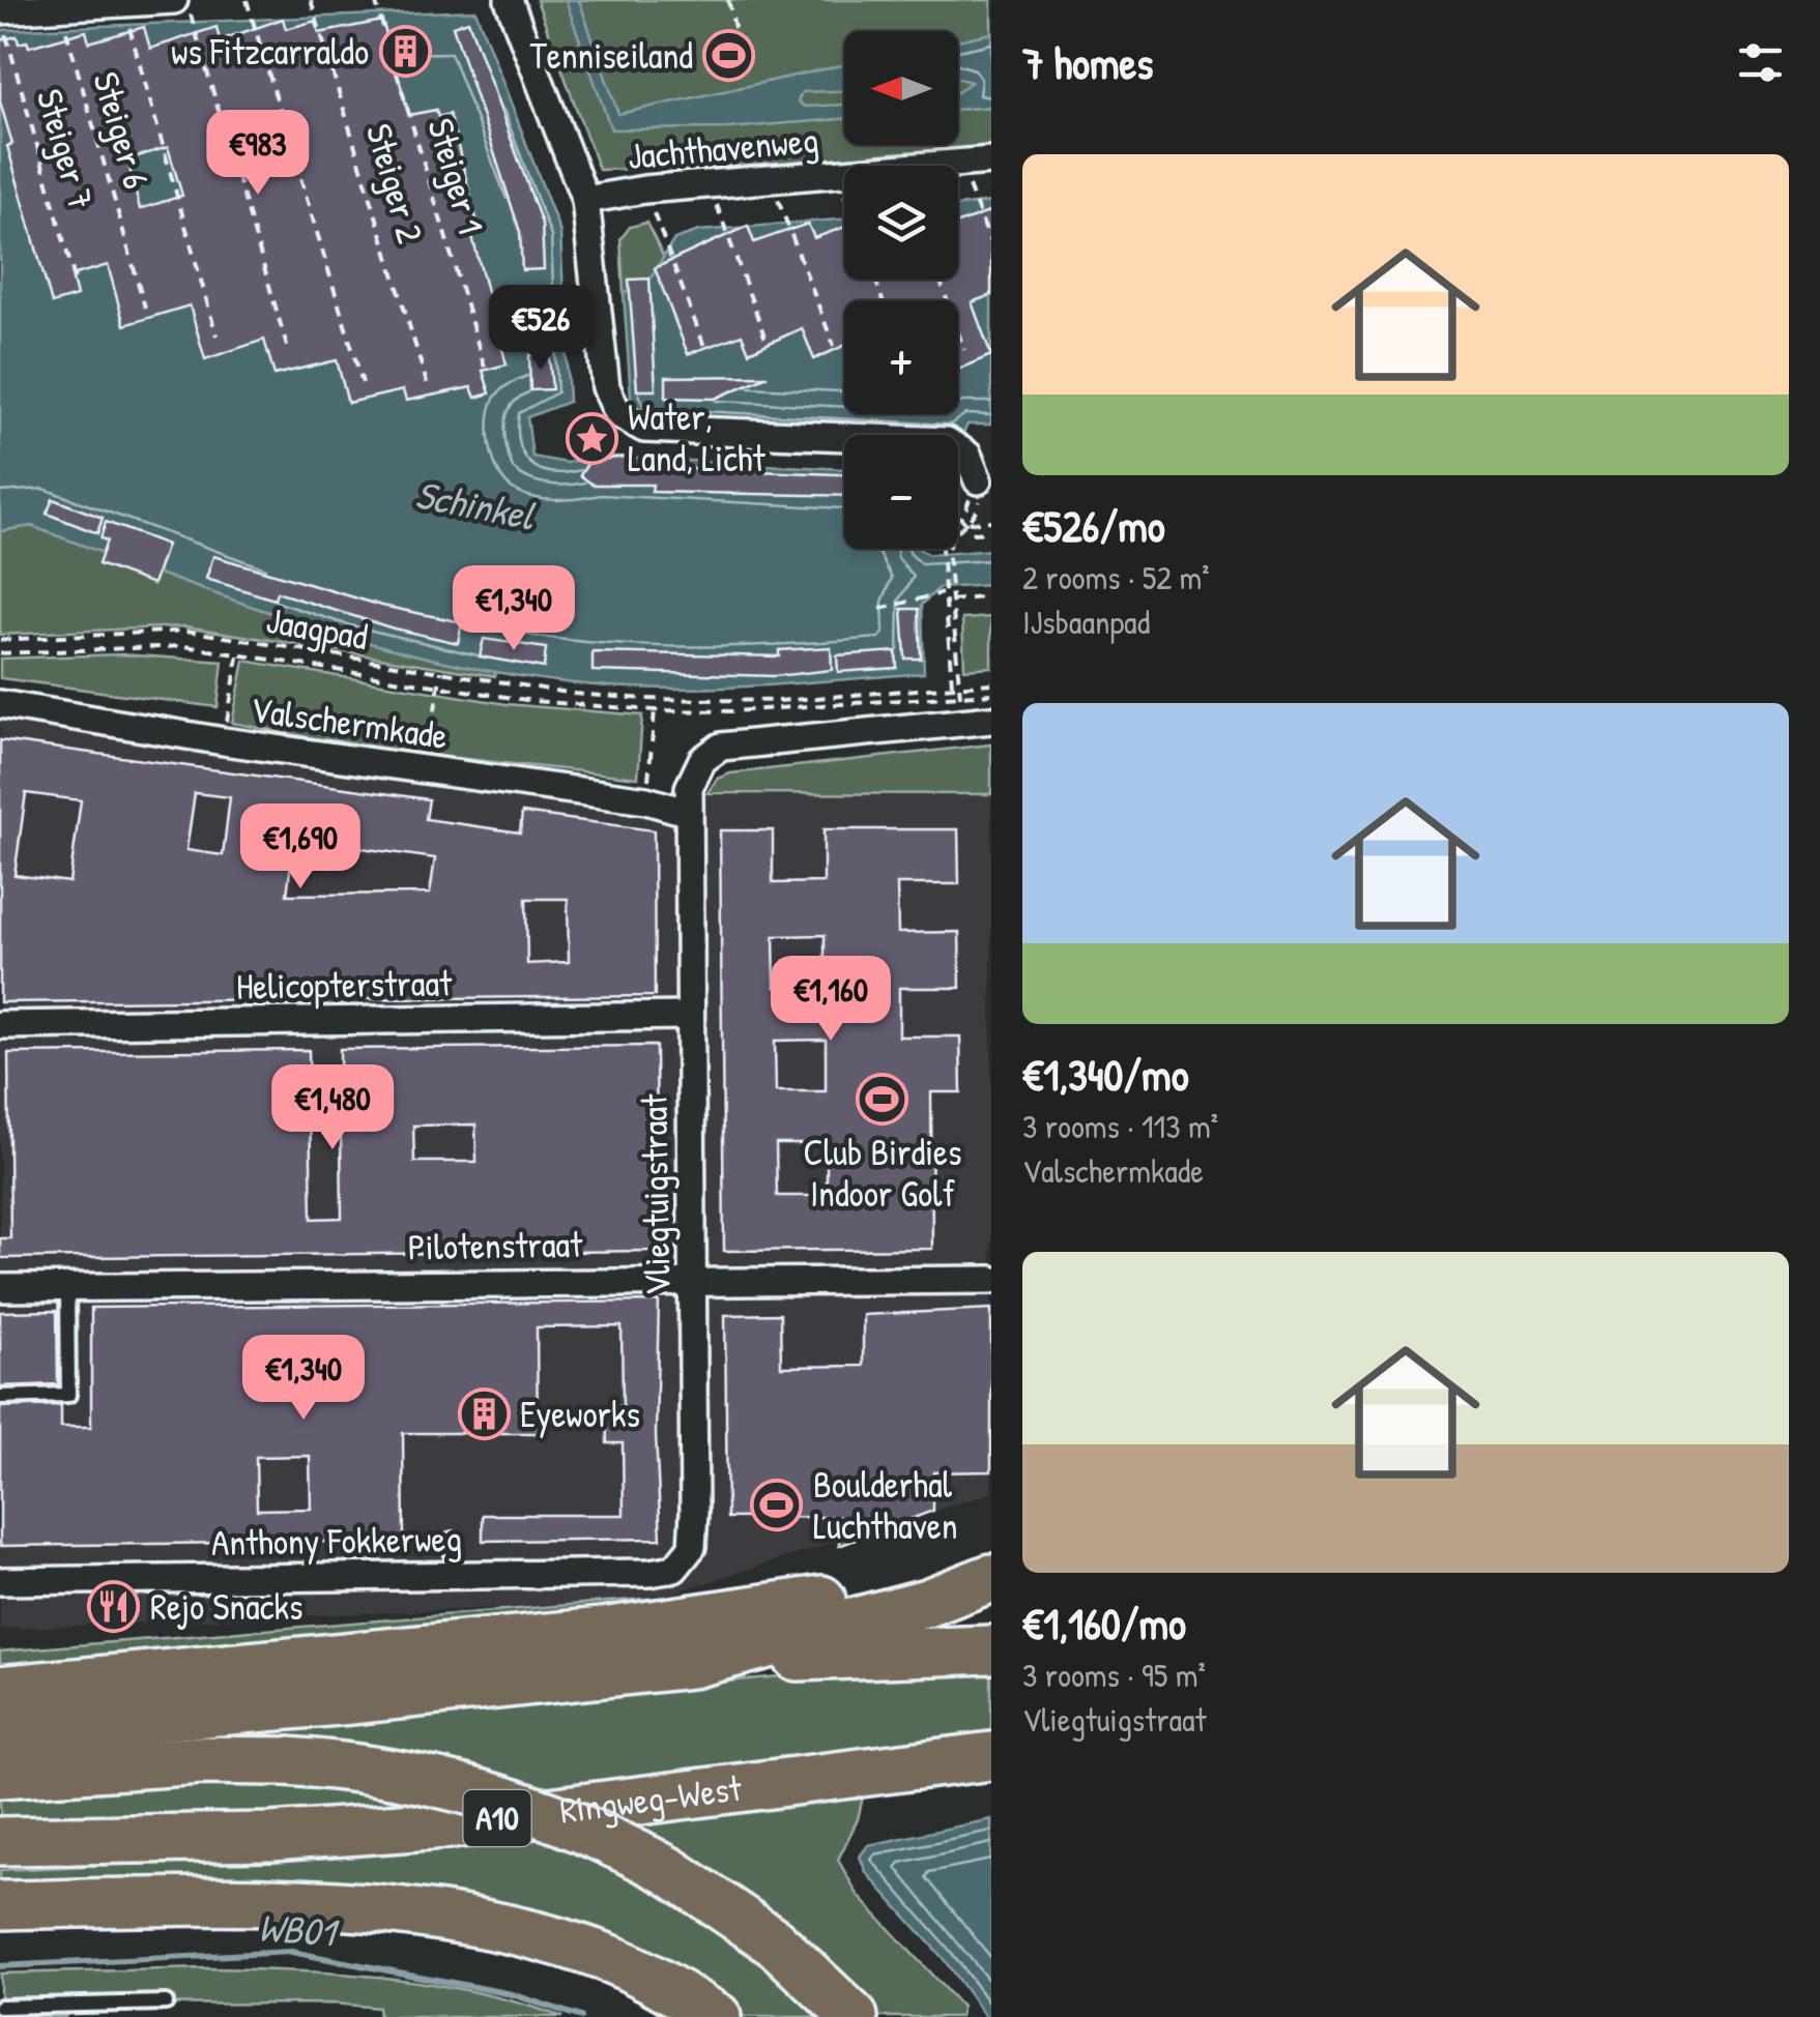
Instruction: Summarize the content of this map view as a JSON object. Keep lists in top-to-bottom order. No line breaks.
{"streets":{"highway":["Ringweg-West","A10"],"street":["Jachthavenweg","Valschermkade","Helicopterstraat","Vliegtuigstraat","Pilotenstraat","Anthony Fokkerweg"],"path":["Steiger 6","Steiger 7","Steiger 1","Steiger 2","Jaagpad"]},"crossings":[["Valschermkade","Vliegtuigstraat"],["Helicopterstraat","Vliegtuigstraat"],["Vliegtuigstraat","Pilotenstraat"],["Vliegtuigstraat","Anthony Fokkerweg"]],"water":["Schinkel","WB01"],"places":{"building":["ws Fitzcarraldo","Eyeworks"],"sports":["Tenniseiland","Club Birdies Indoor Golf","Boulderhal Luchthaven"],"place":["Water, Land, Licht"],"restaurant":["Rejo Snacks"]},"north":"left","page":{"heading":"7 homes","map_buttons":["+","−"],"price":["€983","€526","€1,340","€1,690","€1,160","€1,480","€1,340"],"list":[{"name":"€526/mo","note":"2 rooms · 52 m² · IJsbaanpad"},{"name":"€1,340/mo","note":"3 rooms · 113 m² · Valschermkade"},{"name":"€1,160/mo","note":"3 rooms · 95 m² · Vliegtuigstraat"}]}}
